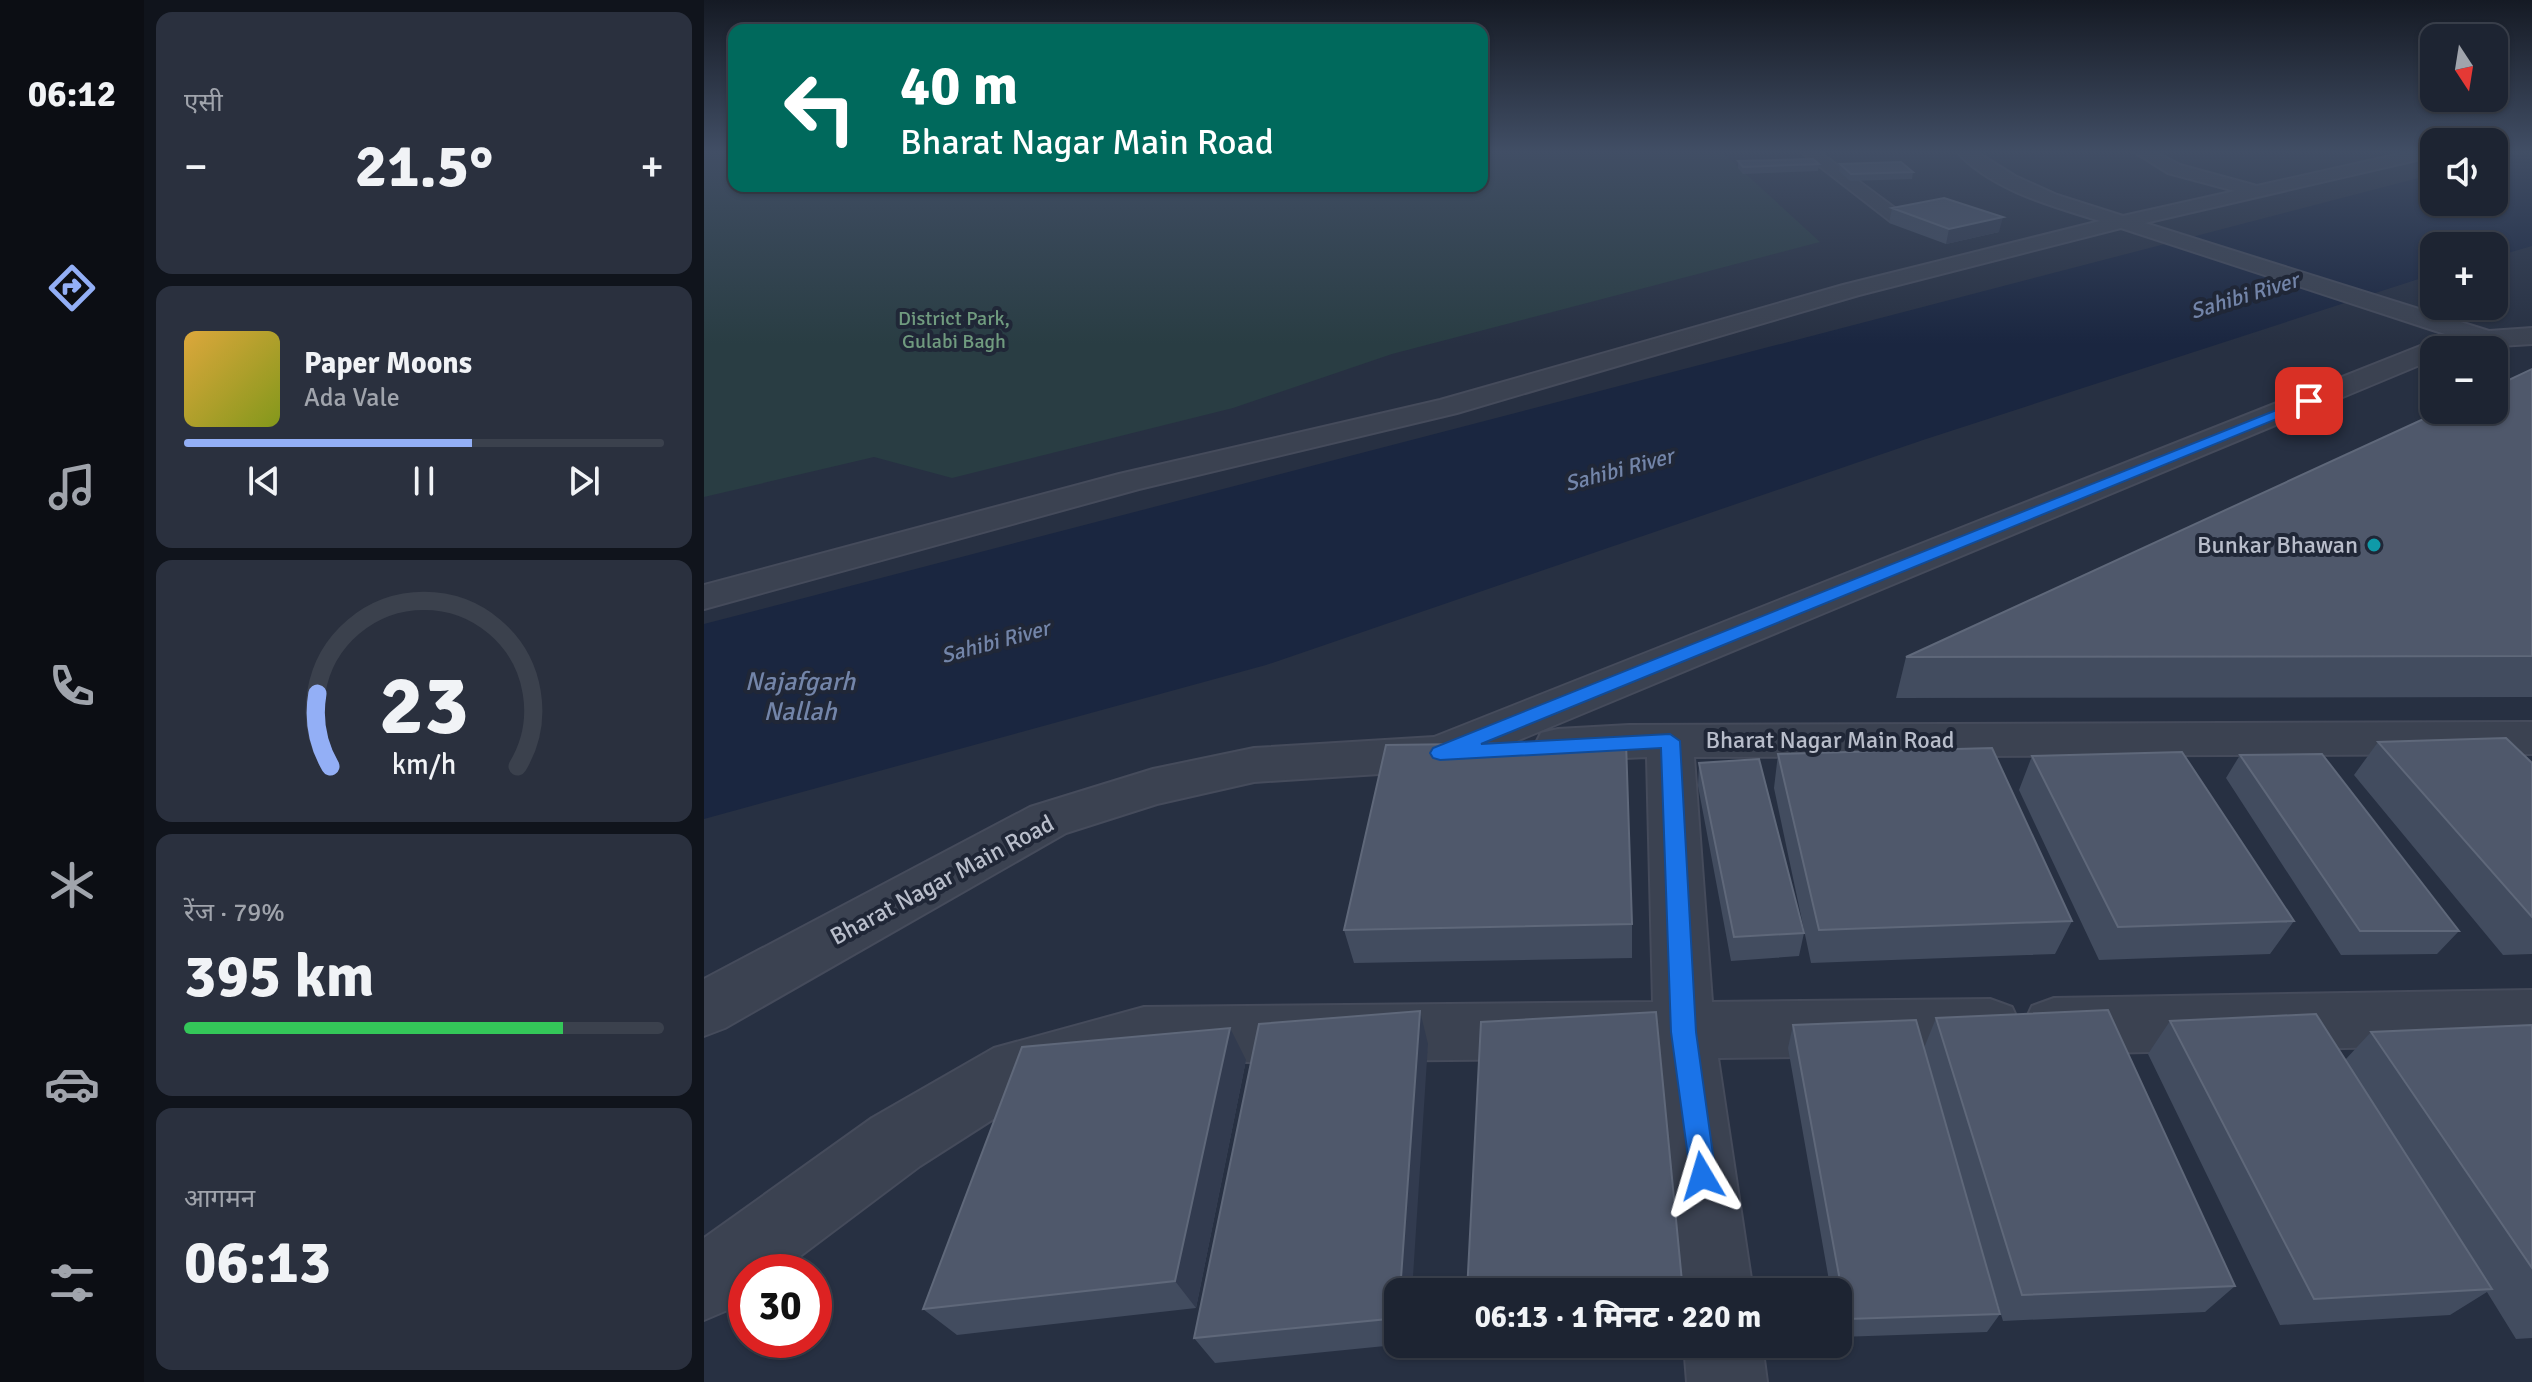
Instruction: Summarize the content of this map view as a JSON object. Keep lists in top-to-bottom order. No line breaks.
{"streets":{"street":["Bharat Nagar Main Road"]},"water":["Sahibi River","Najafgarh Nallah"],"parks":["District Park, Gulabi Bagh"],"places":["Bunkar Bhawan"],"north":"bottom","page":{"tabs":"06:12","tile":["एसी",["रेंज · 79%","395 km"],["आगमन","06:13"]],"map_buttons":["+","−"],"turn":["40 m","Bharat Nagar Main Road"],"heat":["−","21.5°","+"],"song":["Paper Moons","Ada Vale"],"limit":"30","trip":"06:13 · 1 मिनट · 220 m","gauge":["23","km/h"]}}
